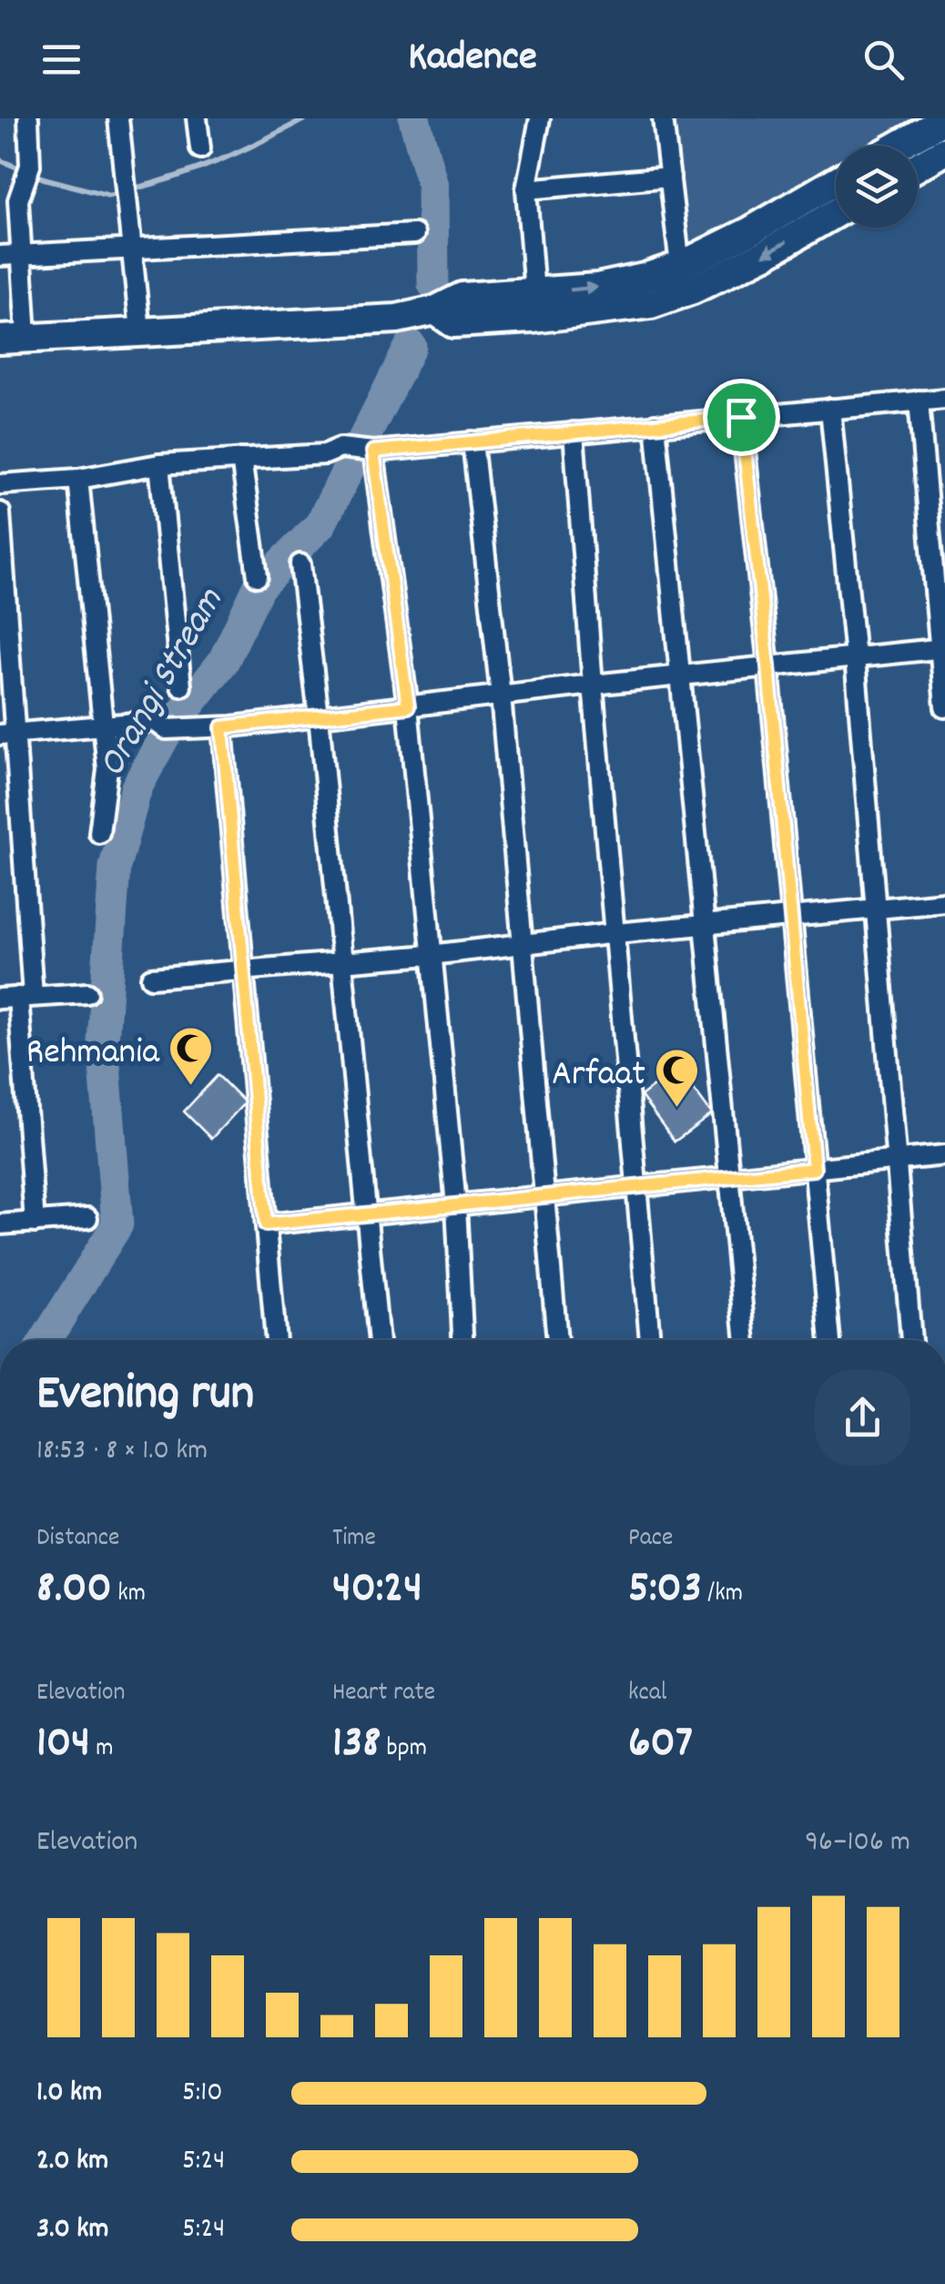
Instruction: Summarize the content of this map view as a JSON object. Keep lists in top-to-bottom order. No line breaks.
{"water":["Orangi Stream"],"places":{"mosque":["Rehmania","Arfaat"]},"page":{"header":"Kadence","heading":["Evening run","18:53 · 8 × 1.0 km"],"stats":[["Distance","8.00 km"],["Time","40:24"],["Pace","5:03 /km"],["Elevation","104 m"],["Heart rate","138 bpm"],["kcal","607"]],"chart":["Elevation","96–106 m"],"list":[{"name":"1.0 km","note":"5:10"},{"name":"2.0 km","note":"5:24"},{"name":"3.0 km","note":"5:24"}]}}
